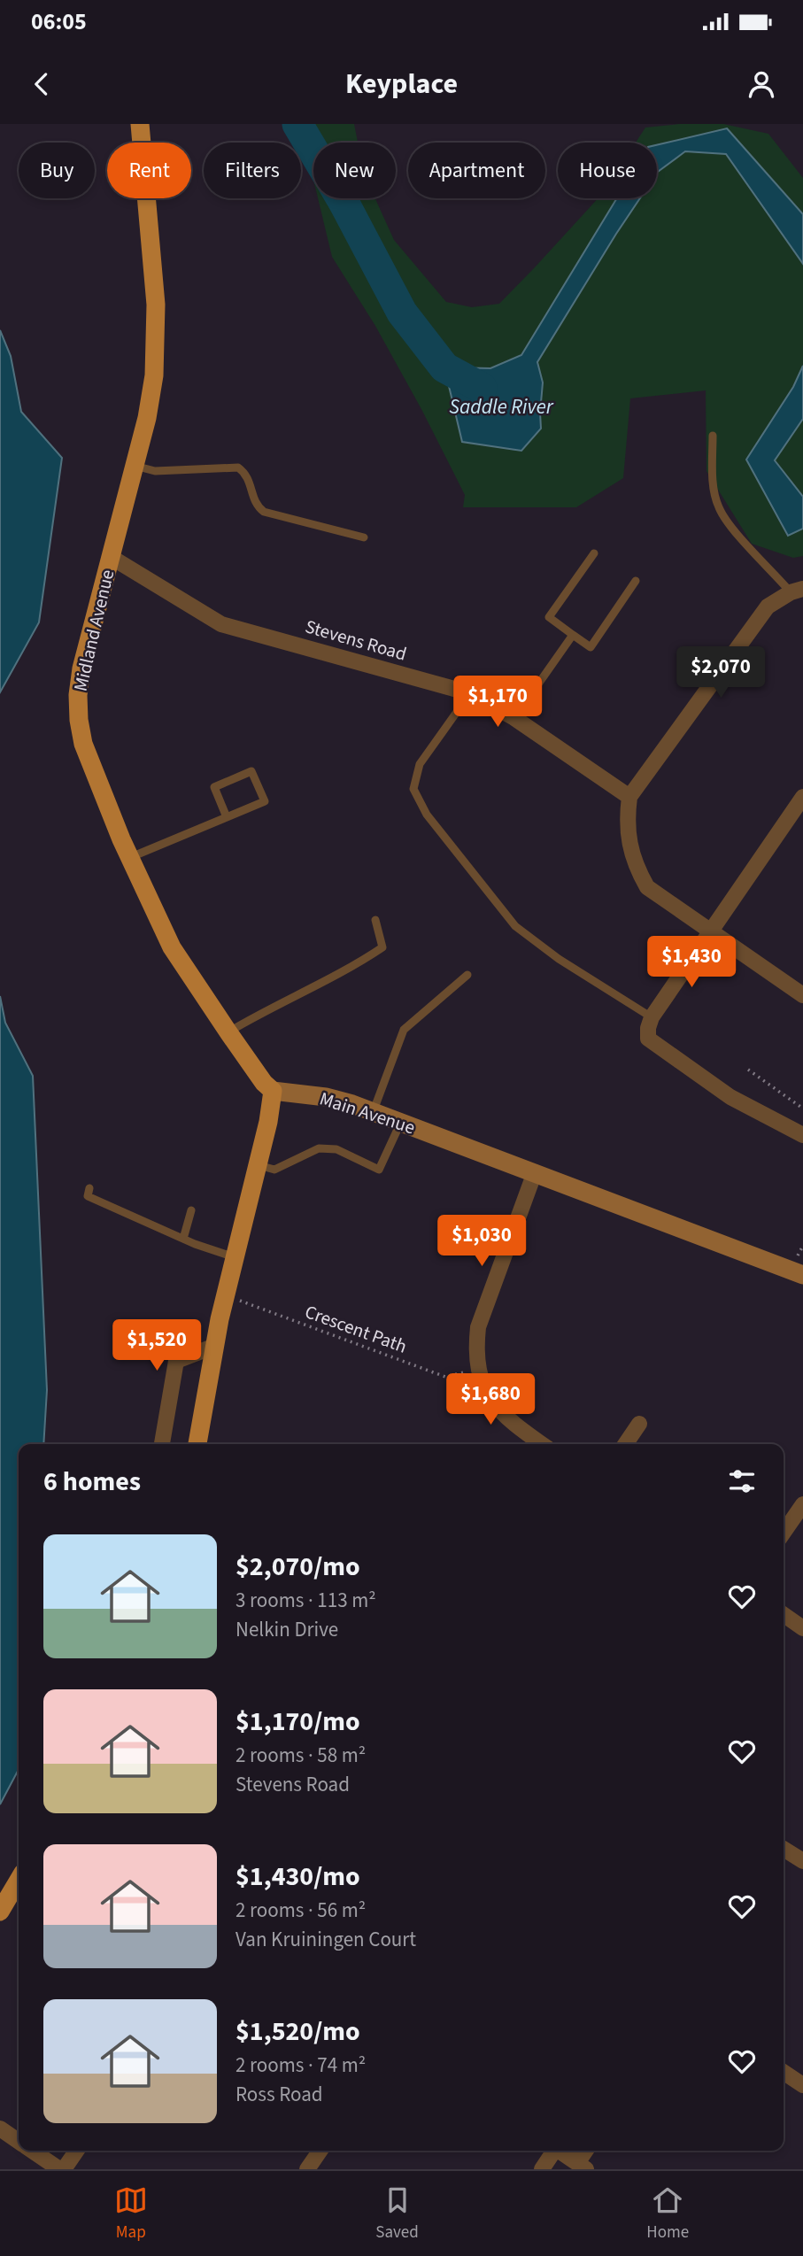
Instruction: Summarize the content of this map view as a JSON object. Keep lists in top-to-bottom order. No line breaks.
{"streets":{"main road":["Midland Avenue"],"street":["Stevens Road","Main Avenue"],"path":["Crescent Path"]},"crossings":[["Midland Avenue","Stevens Road"],["Midland Avenue","Main Avenue"]],"water":["Saddle River"],"page":{"status":"06:05","header":"Keyplace","chip":["Buy","Rent","Filters","New","Apartment","House"],"price":["$2,070","$1,170","$1,430","$1,030","$1,520","$1,680"],"heading":"6 homes","list":[{"name":"$2,070/mo","note":"3 rooms · 113 m² · Nelkin Drive"},{"name":"$1,170/mo","note":"2 rooms · 58 m² · Stevens Road"},{"name":"$1,430/mo","note":"2 rooms · 56 m² · Van Kruiningen Court"},{"name":"$1,520/mo","note":"2 rooms · 74 m² · Ross Road"}],"tabs":["Map","Saved","Home"]}}
